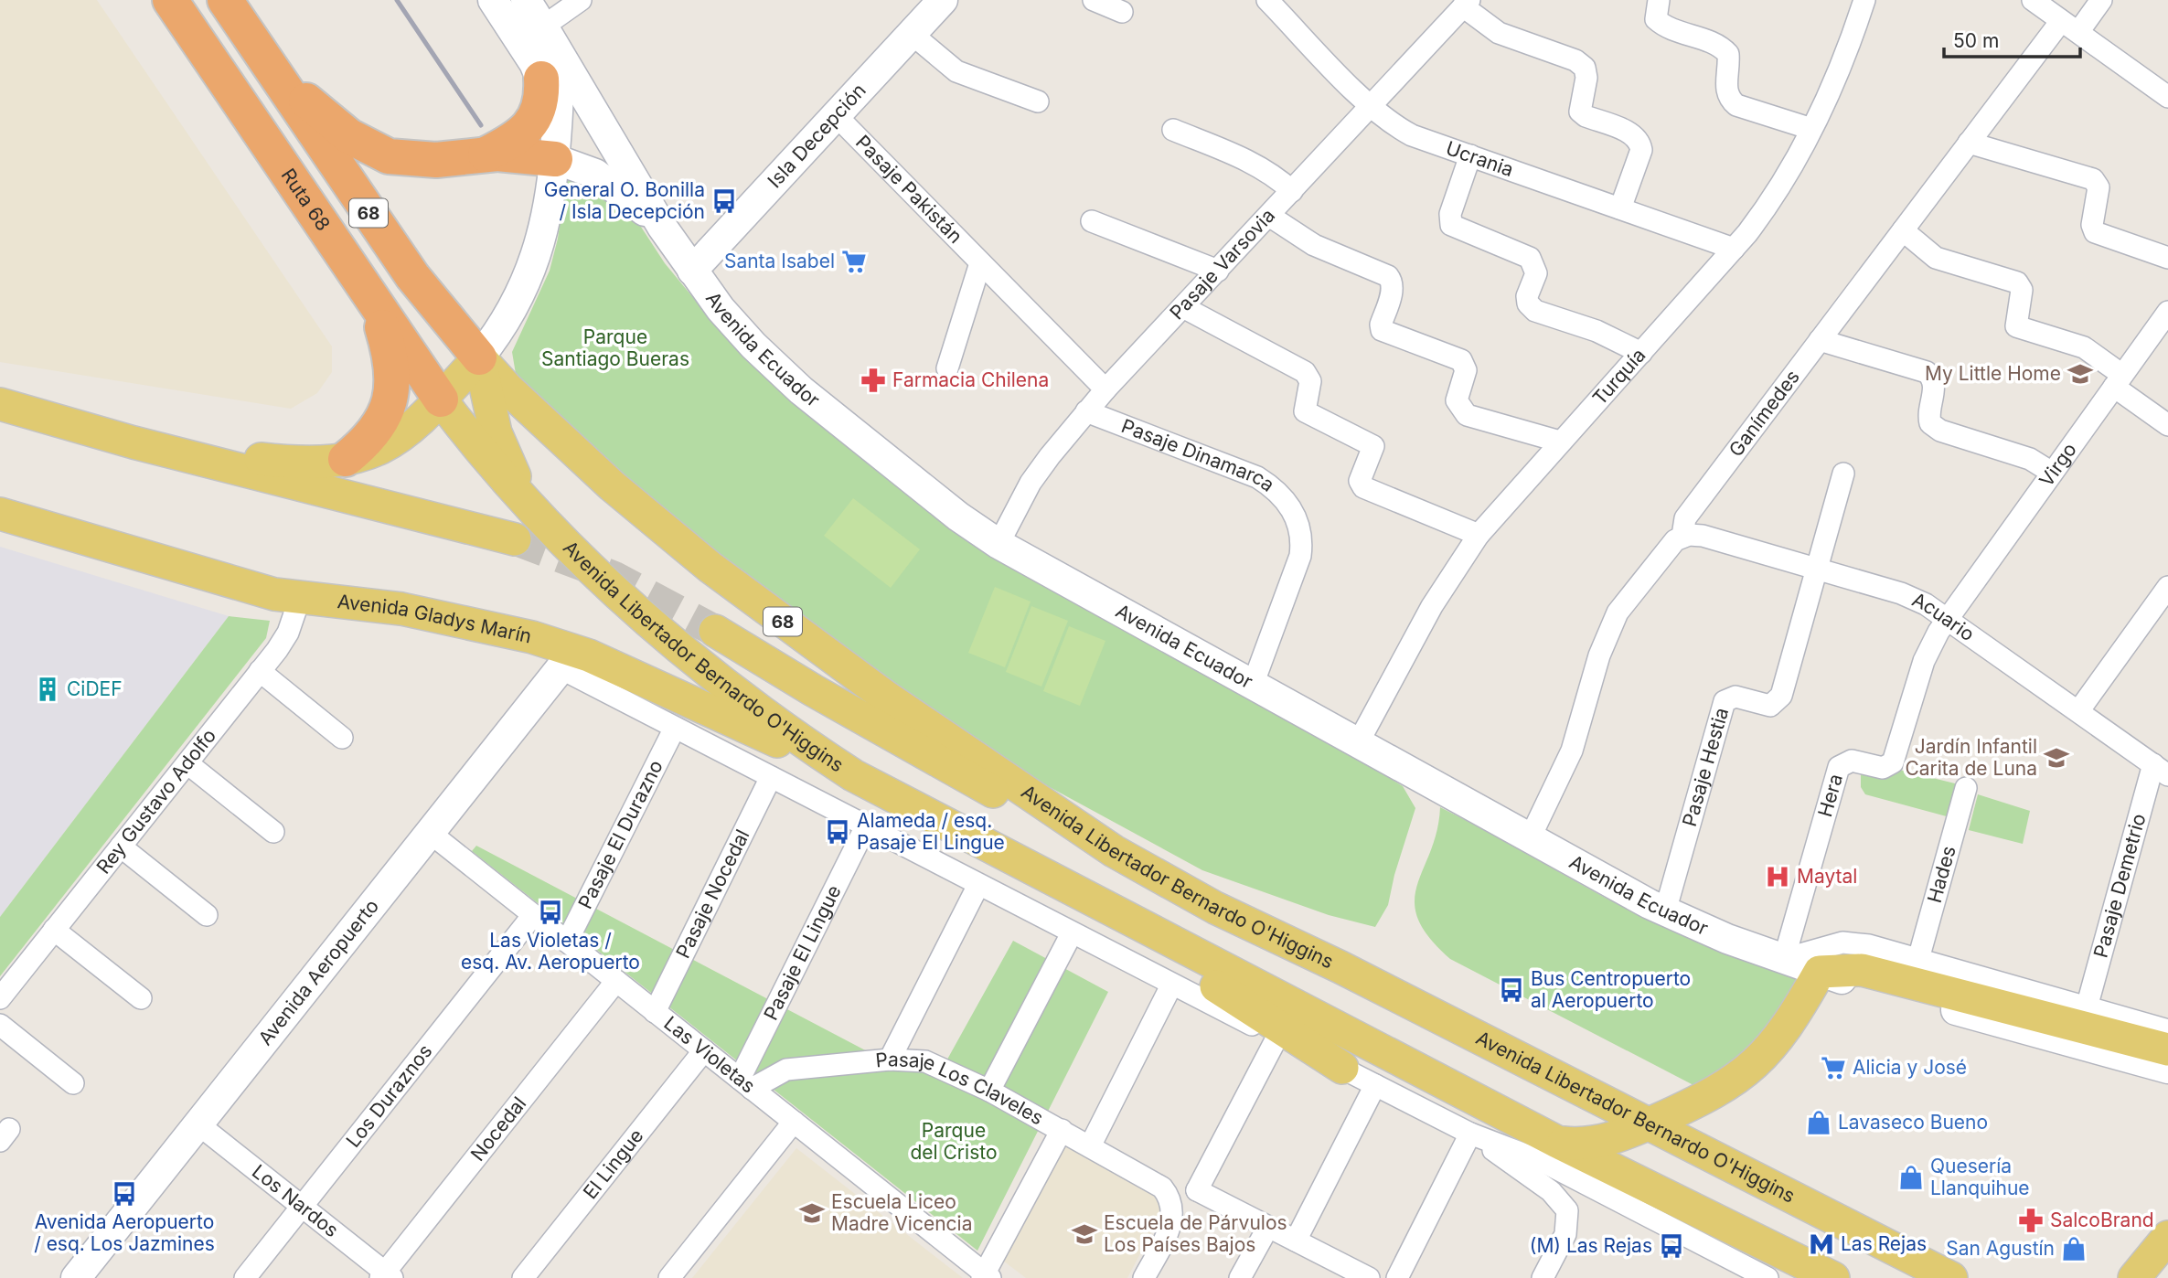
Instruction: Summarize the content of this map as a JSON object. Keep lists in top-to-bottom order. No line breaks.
{"streets":{"highway":["Ruta 68","68"],"main road":["Isla Decepción","Avenida Ecuador","Avenida Gladys Marín","Avenida Libertador Bernardo O'Higgins","Avenida Aeropuerto"],"street":["Ucrania","Pasaje Pakistán","Pasaje Varsovia","Turquía","Ganímedes","Pasaje Dinamarca","Virgo","Acuario","Pasaje Hestia","Hera","Rey Gustavo Adolfo","Pasaje El Durazno","Hades","Pasaje Demetrio","Pasaje Nocedal","Pasaje El Lingue","Las Violetas","Pasaje Los Claveles","Los Duraznos","Nocedal","El Lingue","Los Nardos"]},"crossings":[["Isla Decepción","Pasaje Pakistán"],["Isla Decepción","Avenida Ecuador"],["Ucrania","Pasaje Varsovia"],["Ucrania","Turquía"],["Pasaje Pakistán","Pasaje Varsovia"],["Ruta 68","Avenida Libertador Bernardo O'Higgins"],["68","Avenida Libertador Bernardo O'Higgins"],["Pasaje Varsovia","Avenida Ecuador"],["Pasaje Varsovia","Pasaje Dinamarca"],["Avenida Ecuador","Turquía"],["Avenida Ecuador","Ganímedes"],["Avenida Ecuador","Pasaje Dinamarca"],["Avenida Ecuador","Pasaje Hestia"],["Avenida Ecuador","Hera"],["Ganímedes","Acuario"],["Virgo","Acuario"],["Virgo","Hera"],["Acuario","Pasaje Hestia"],["Acuario","Hera"],["Acuario","Pasaje Demetrio"],["Avenida Gladys Marín","Avenida Libertador Bernardo O'Higgins"],["Avenida Gladys Marín","Rey Gustavo Adolfo"],["Pasaje El Durazno","Las Violetas"],["Pasaje Nocedal","Las Violetas"],["Pasaje El Lingue","Las Violetas"],["Pasaje El Lingue","Pasaje Los Claveles"],["Avenida Aeropuerto","Las Violetas"],["Avenida Aeropuerto","Los Nardos"],["Las Violetas","Pasaje Los Claveles"],["Las Violetas","Los Duraznos"],["Las Violetas","Nocedal"],["Las Violetas","El Lingue"],["Los Duraznos","Los Nardos"],["Nocedal","Los Nardos"]],"parks":["Parque Santiago Bueras","Parque del Cristo"],"places":{"bus stop":["General O. Bonilla / Isla Decepción","Alameda / esq. Pasaje El Lingue","Las Violetas / esq. Av. Aeropuerto","Bus Centropuerto al Aeropuerto","Avenida Aeropuerto / esq. Los Jazmines","(M) Las Rejas"],"supermarket":["Santa Isabel","Alicia y José"],"school or university":["My Little Home","Jardín Infantil Carita de Luna","Escuela Liceo Madre Vicencia","Escuela de Párvulos Los Países Bajos"],"pharmacy":["Farmacia Chilena","SalcoBrand"],"building":["CiDEF"],"hospital":["Maytal"],"shop":["Lavaseco Bueno","Quesería Llanquihue","San Agustín"],"metro station":["Las Rejas"]},"scale_bar":"50 m"}
